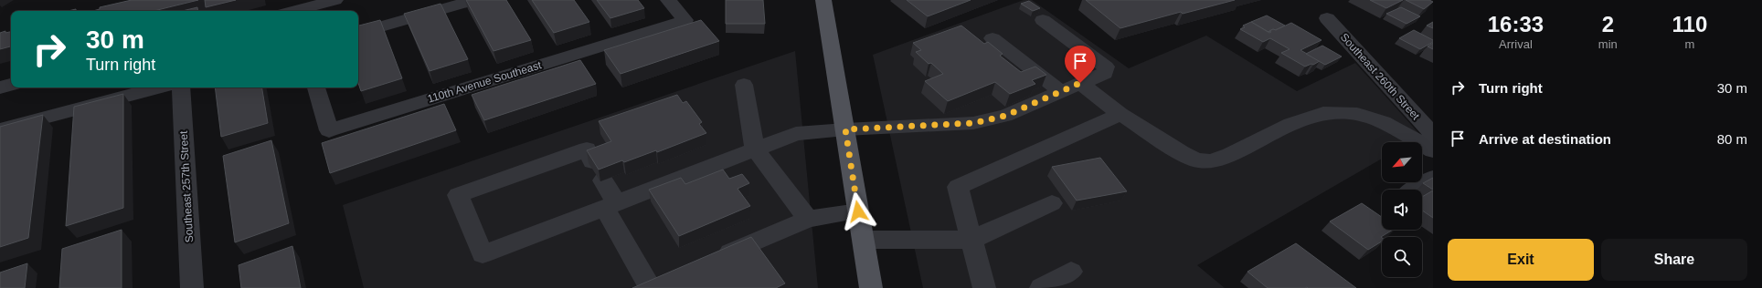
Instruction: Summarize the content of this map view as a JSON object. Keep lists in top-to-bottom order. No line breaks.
{"streets":{"street":["Southeast 260th Street","110th Avenue Southeast","Southeast 257th Street"]},"north":"bottom left","page":{"eta":["16:33","Arrival","2","min","110","m"],"turn":["30 m","Turn right"],"list":[{"name":"Turn right","value":"30 m"},{"name":"Arrive at destination","value":"80 m"}],"buttons":["Exit","Share"]}}
